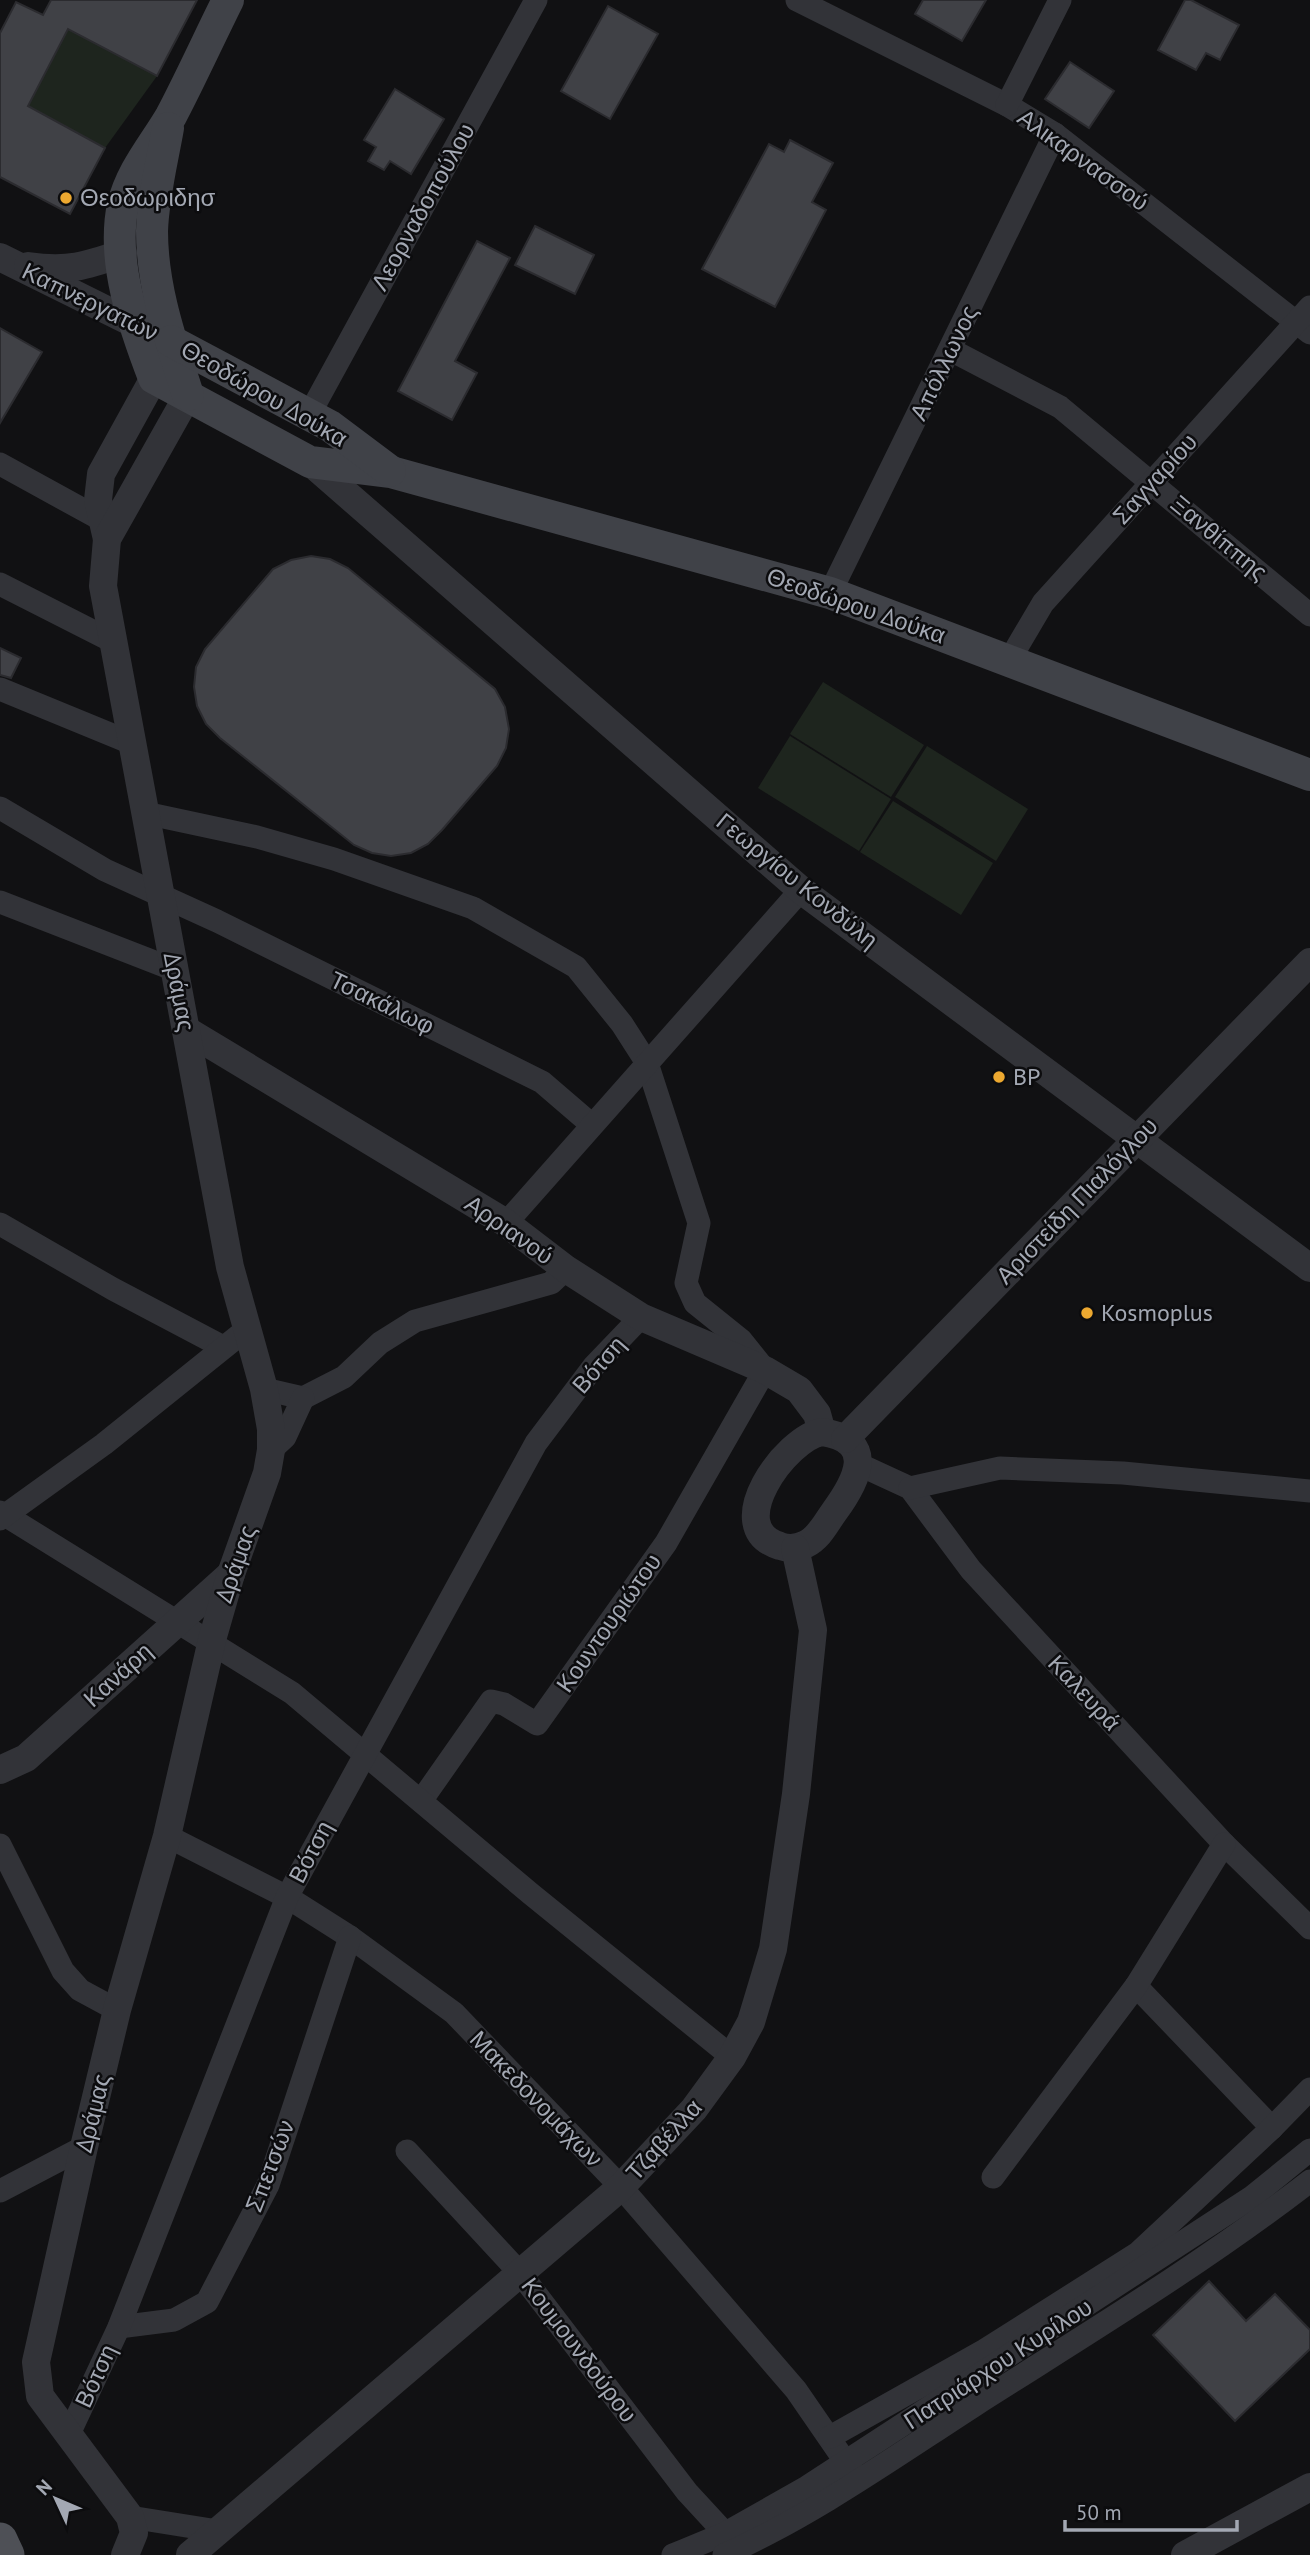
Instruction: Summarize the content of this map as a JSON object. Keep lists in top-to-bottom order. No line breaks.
{"streets":{"main road":["Θεοδώρου Δούκα"],"street":["Αλικαρνασσού","Λεορναδοπούλου","Καπνεργατών","Απόλλωνος","Σαγγαρίου","Ξανθίππης","Γεωργίου Κονδύλη","Δράμας","Τσακάλωφ","Αριστείδη Πιαλόγλου","Αρριανού","Βότση","Κουντουριώτου","Κανάρη","Καλευρά","Μακεδονομάχων","Τζαβέλλα","Σπετσών","Κουμουνδούρου","Πατριάρχου Κυρίλου"]},"crossings":[["Αλικαρνασσού","Απόλλωνος"],["Αλικαρνασσού","Σαγγαρίου"],["Λεορναδοπούλου","Θεοδώρου Δούκα"],["Καπνεργατών","Θεοδώρου Δούκα"],["Απόλλωνος","Θεοδώρου Δούκα"],["Απόλλωνος","Ξανθίππης"],["Θεοδώρου Δούκα","Σαγγαρίου"],["Θεοδώρου Δούκα","Γεωργίου Κονδύλη"],["Θεοδώρου Δούκα","Δράμας"],["Σαγγαρίου","Ξανθίππης"],["Γεωργίου Κονδύλη","Αριστείδη Πιαλόγλου"],["Δράμας","Τσακάλωφ"],["Δράμας","Αρριανού"],["Δράμας","Βότση"],["Δράμας","Κανάρη"],["Δράμας","Μακεδονομάχων"],["Αριστείδη Πιαλόγλου","Αρριανού"],["Αριστείδη Πιαλόγλου","Καλευρά"],["Αριστείδη Πιαλόγλου","Τζαβέλλα"],["Αρριανού","Βότση"],["Αρριανού","Κουντουριώτου"],["Αρριανού","Καλευρά"],["Αρριανού","Τζαβέλλα"],["Βότση","Μακεδονομάχων"],["Βότση","Σπετσών"],["Καλευρά","Τζαβέλλα"],["Μακεδονομάχων","Τζαβέλλα"],["Μακεδονομάχων","Σπετσών"],["Μακεδονομάχων","Πατριάρχου Κυρίλου"],["Τζαβέλλα","Κουμουνδούρου"],["Κουμουνδούρου","Πατριάρχου Κυρίλου"]],"places":["Θεοδωριδησ","BP","Kosmoplus"],"scale_bar":"50 m","north":"top left"}
